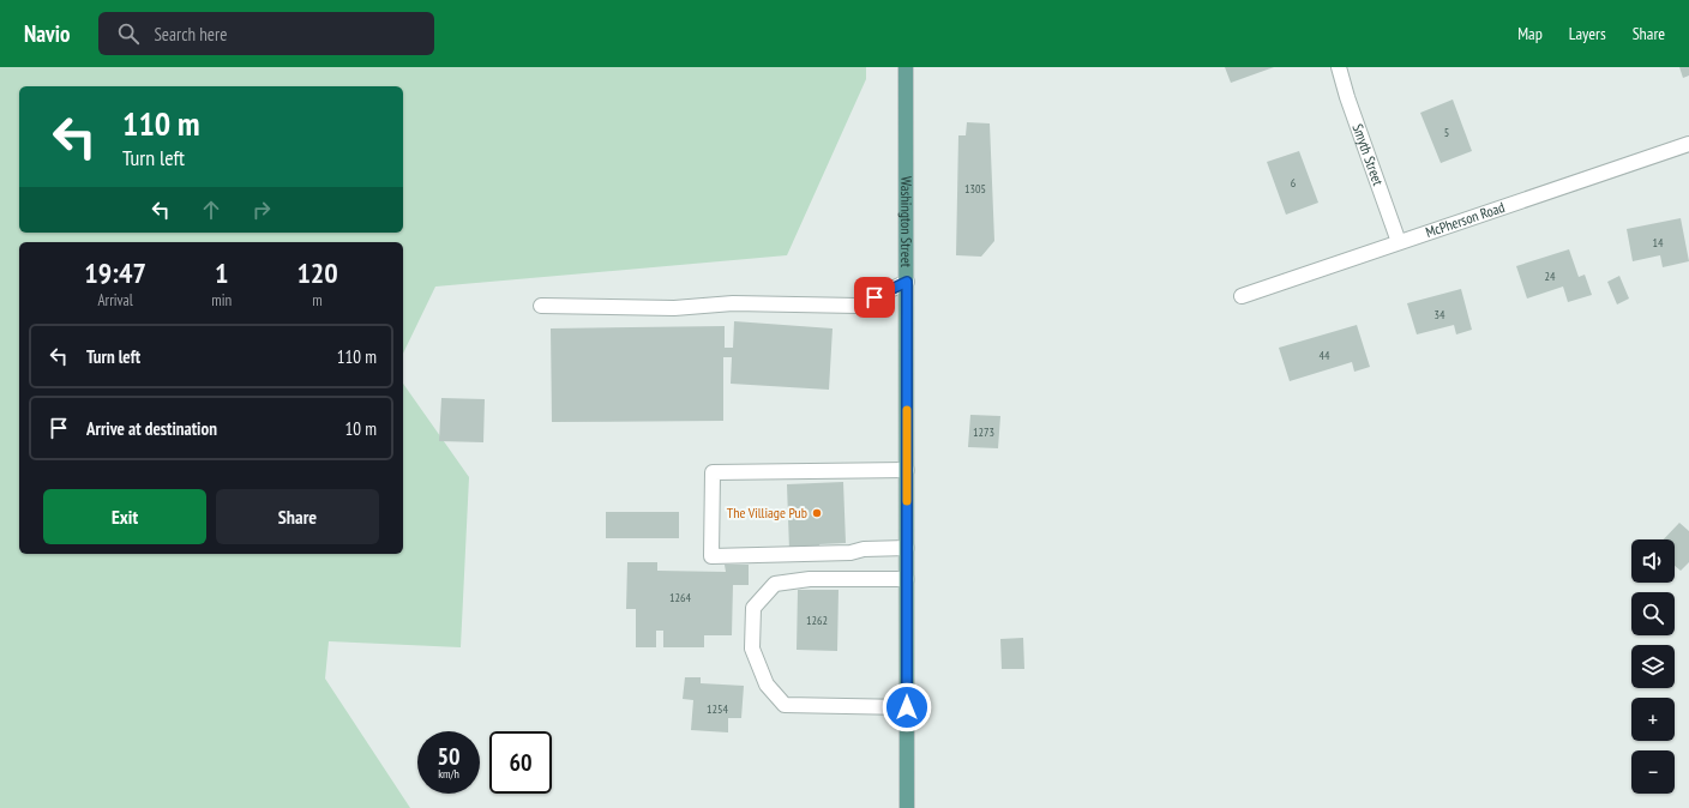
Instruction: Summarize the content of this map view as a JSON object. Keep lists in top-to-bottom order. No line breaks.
{"streets":{"main road":["Washington Street"],"street":["Smyth Street","McPherson Road"]},"crossings":[["Smyth Street","McPherson Road"]],"places":["The Villiage Pub"],"house_numbers":["5","6","1305","14","24","34","44","1273","1264","1262","1254"],"page":{"header":"Navio","search":"Search here","nav":["Map","Layers","Share"],"turn":["110 m","Turn left"],"eta":["19:47","Arrival","1","min","120","m"],"list":[{"name":"Turn left","value":"110 m"},{"name":"Arrive at destination","value":"10 m"}],"buttons":["Exit","Share"],"map_buttons":["+","−"],"speed":"50 km/h","limit":"60"}}
